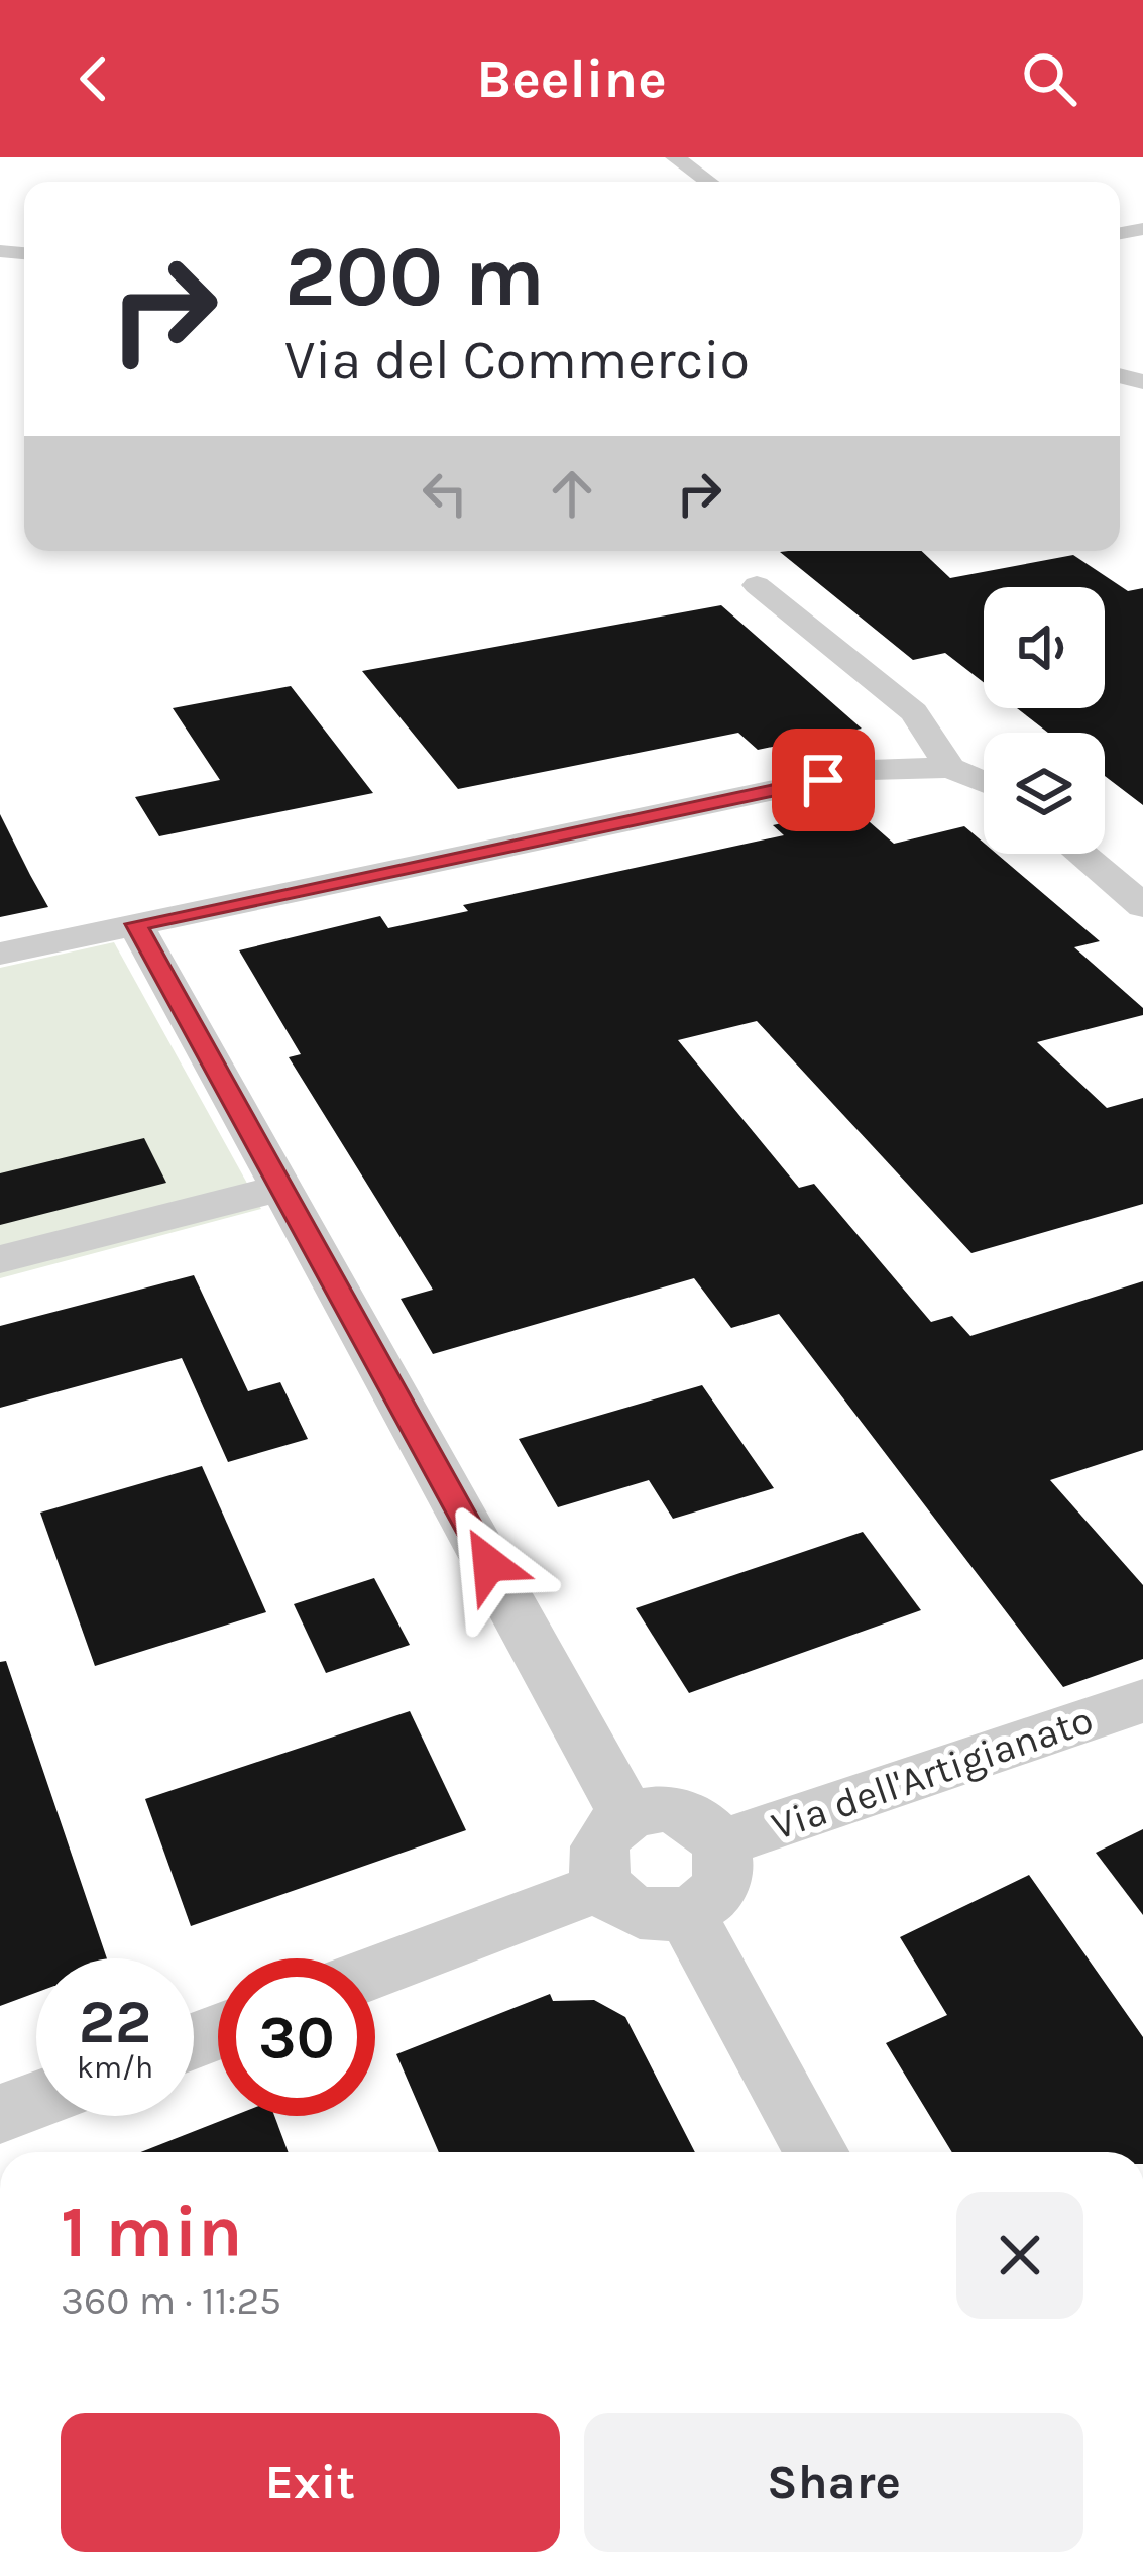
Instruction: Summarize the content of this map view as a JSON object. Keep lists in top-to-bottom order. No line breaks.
{"streets":{"street":["Via dell'Artigianato"]},"page":{"header":"Beeline","turn":["200 m","Via del Commercio"],"speed":"22 km/h","limit":"30","heading":["1 min","360 m · 11:25"],"buttons":["Exit","Share"]}}
